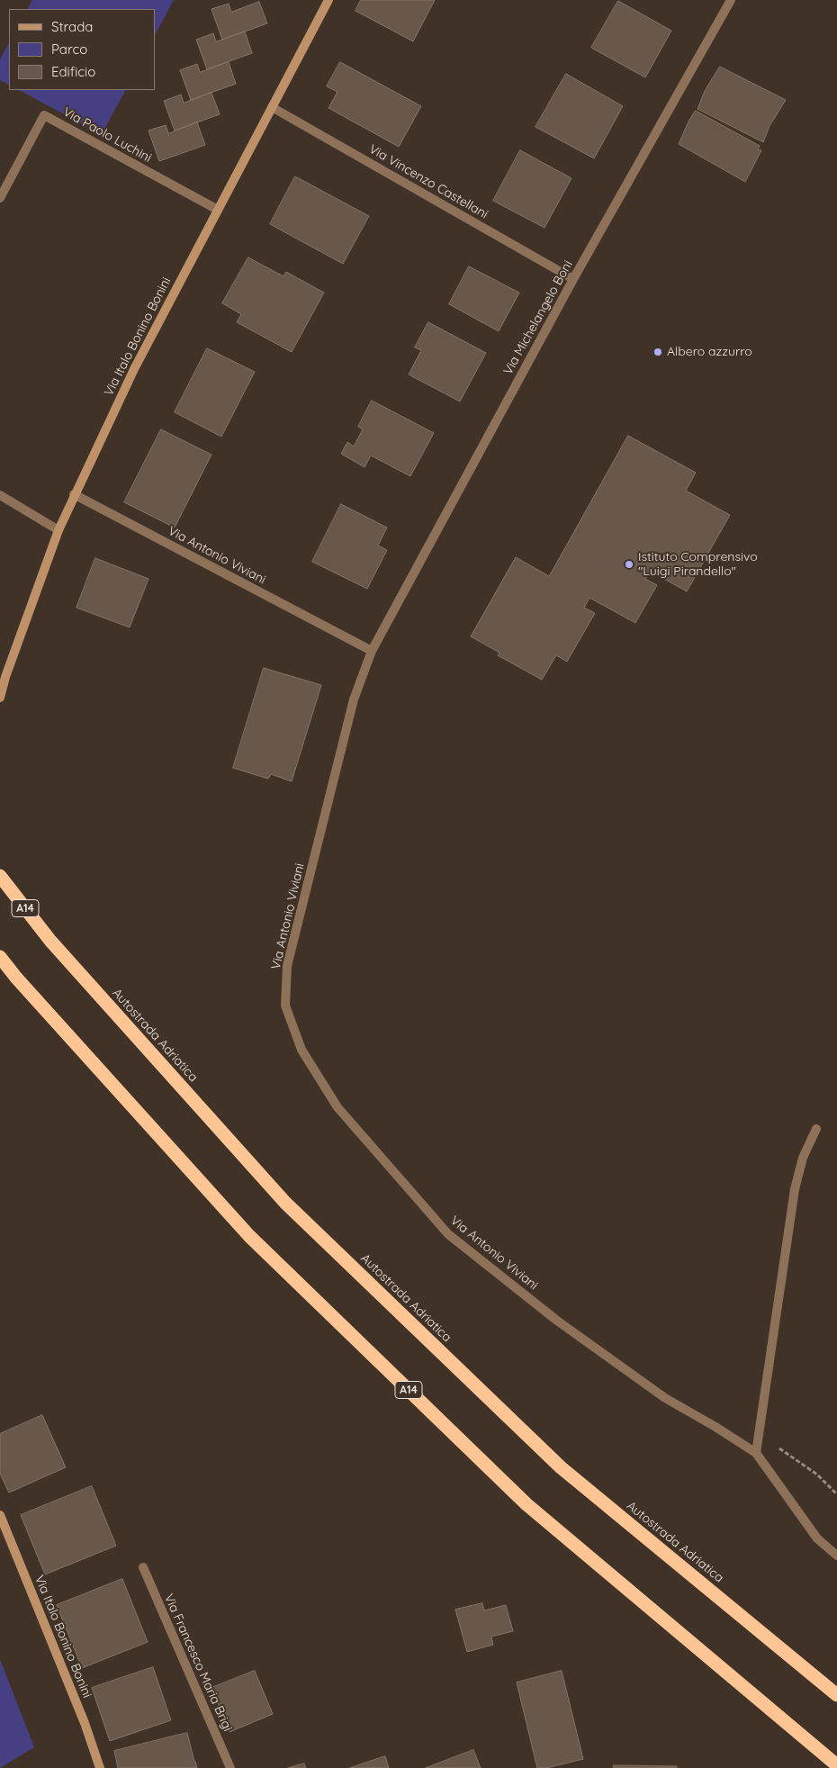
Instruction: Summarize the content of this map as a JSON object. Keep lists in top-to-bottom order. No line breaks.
{"streets":{"highway":["A14","Autostrada Adriatica"],"main road":["Via Italo Bonino Bonini"],"street":["Via Paolo Luchini","Via Vincenzo Castellani","Via Michelangelo Boni","Via Antonio Viviani","Via Francesco Maria Brigi"]},"crossings":[["Via Paolo Luchini","Via Italo Bonino Bonini"],["Via Vincenzo Castellani","Via Michelangelo Boni"],["Via Vincenzo Castellani","Via Italo Bonino Bonini"],["Via Michelangelo Boni","Via Antonio Viviani"],["Via Italo Bonino Bonini","Via Antonio Viviani"]],"places":["Albero azzurro","Istituto Comprensivo \"Luigi Pirandello\""],"legend":["Strada","Parco","Edificio"]}
